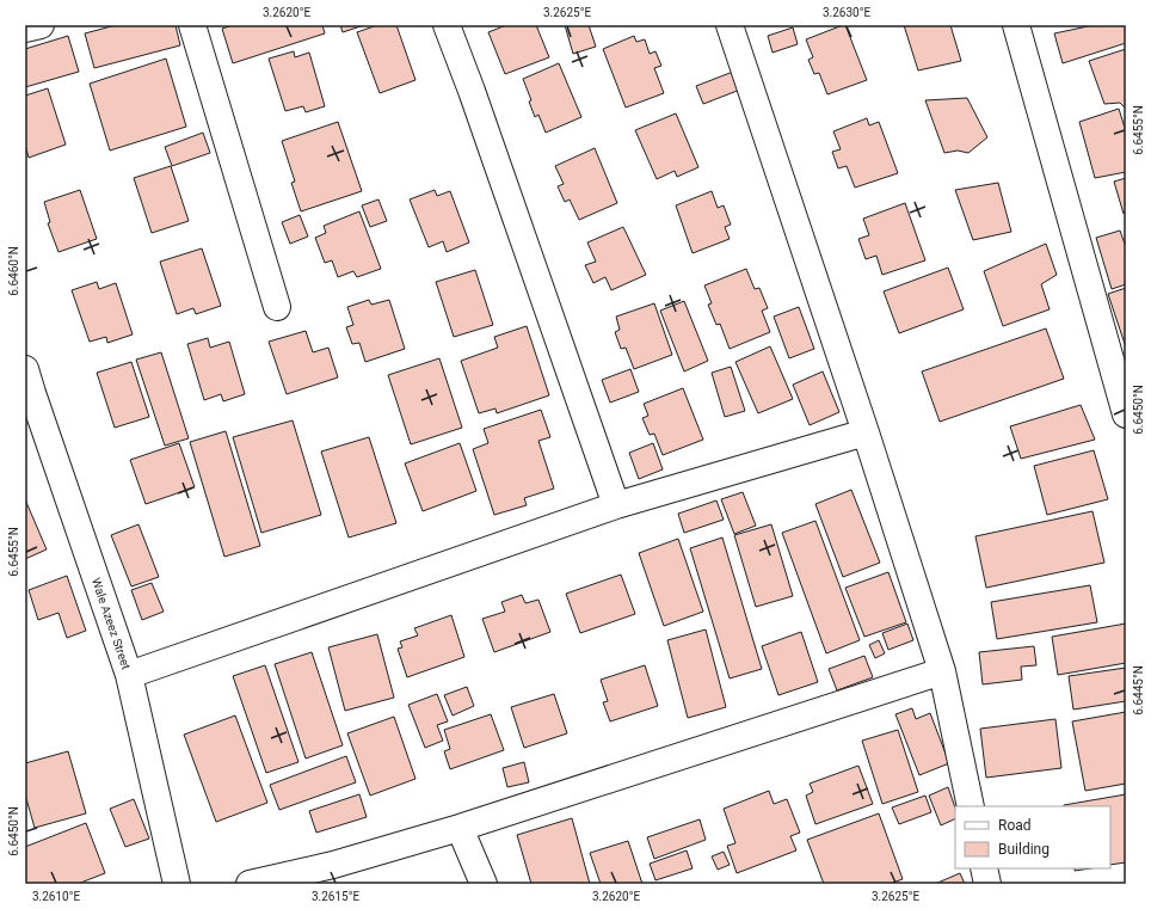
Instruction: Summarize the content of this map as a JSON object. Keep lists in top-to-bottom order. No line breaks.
{"streets":{"street":["Wale Azeez Street"]},"legend":["Road","Building"],"coordinates":["3.2620°E","3.2625°E","3.2630°E","6.6455°N","6.6460°N","6.6450°N","6.6445°N","3.2610°E","3.2615°E"]}
